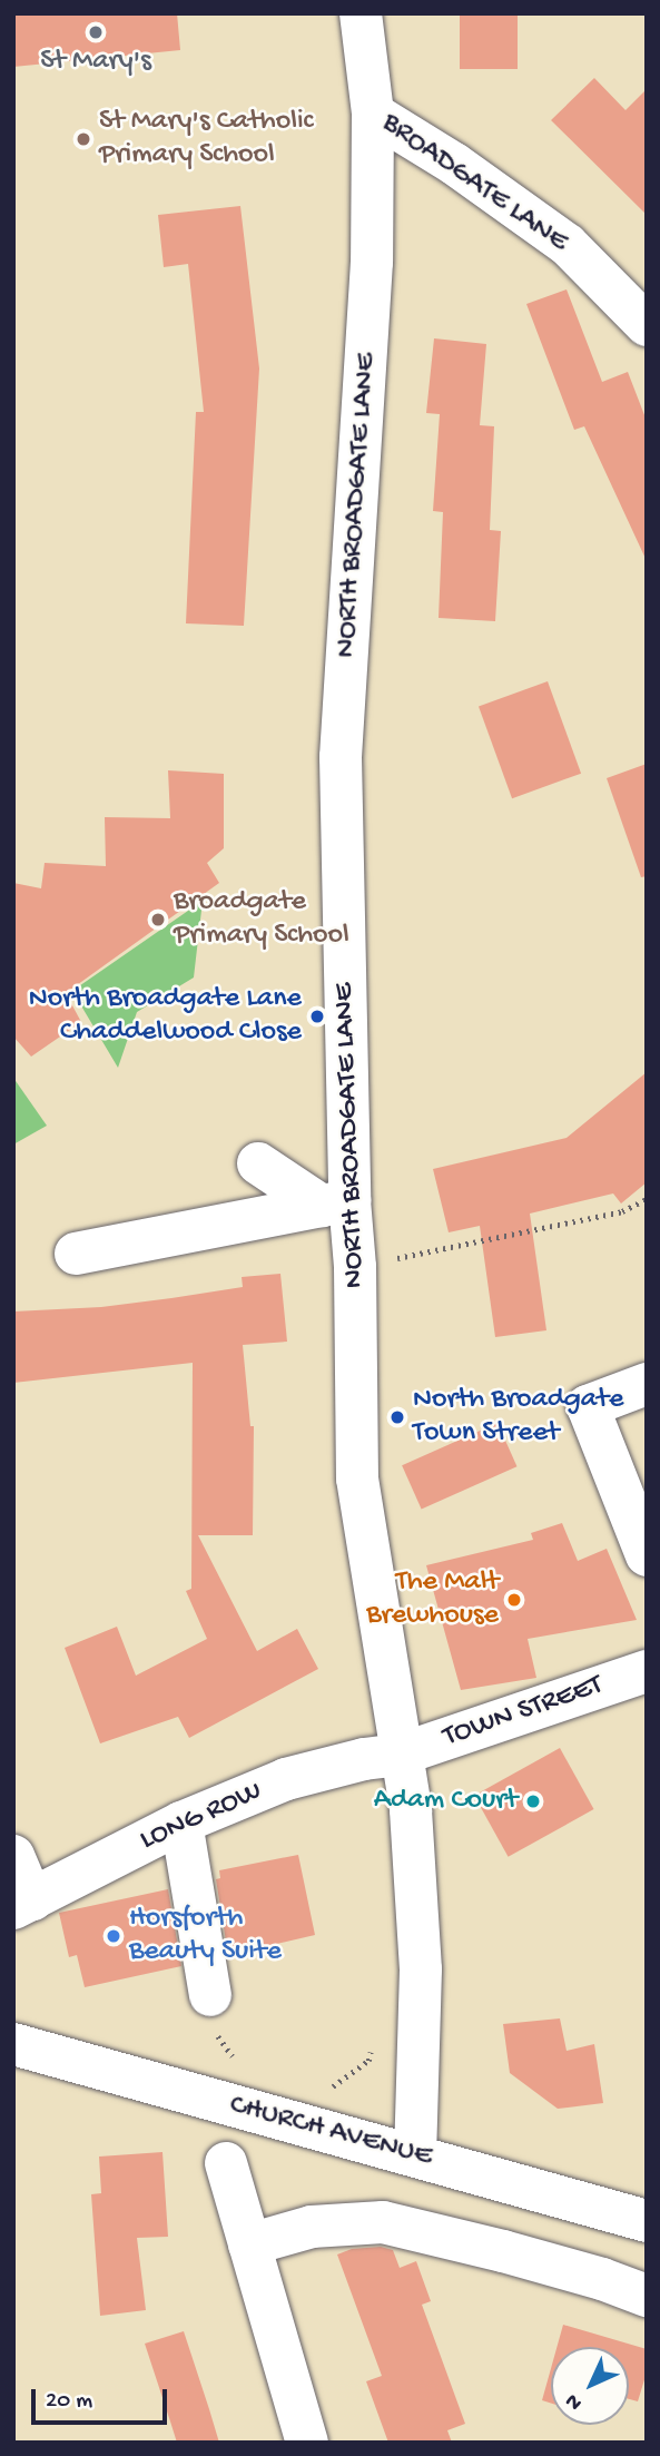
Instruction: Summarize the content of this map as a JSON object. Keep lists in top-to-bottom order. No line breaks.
{"streets":{"street":["BROADGATE LANE","NORTH BROADGATE LANE","TOWN STREET","LONG ROW","CHURCH AVENUE"]},"crossings":[["BROADGATE LANE","NORTH BROADGATE LANE"],["NORTH BROADGATE LANE","TOWN STREET"],["NORTH BROADGATE LANE","LONG ROW"],["NORTH BROADGATE LANE","CHURCH AVENUE"],["TOWN STREET","LONG ROW"]],"places":["St Mary's","St Mary's Catholic Primary School","Broadgate Primary School","North Broadgate Lane Chaddelwood Close","North Broadgate Town Street","The Malt Brewhouse","Adam Court","Horsforth Beauty Suite"],"scale_bar":"20 m","north":"bottom left"}
